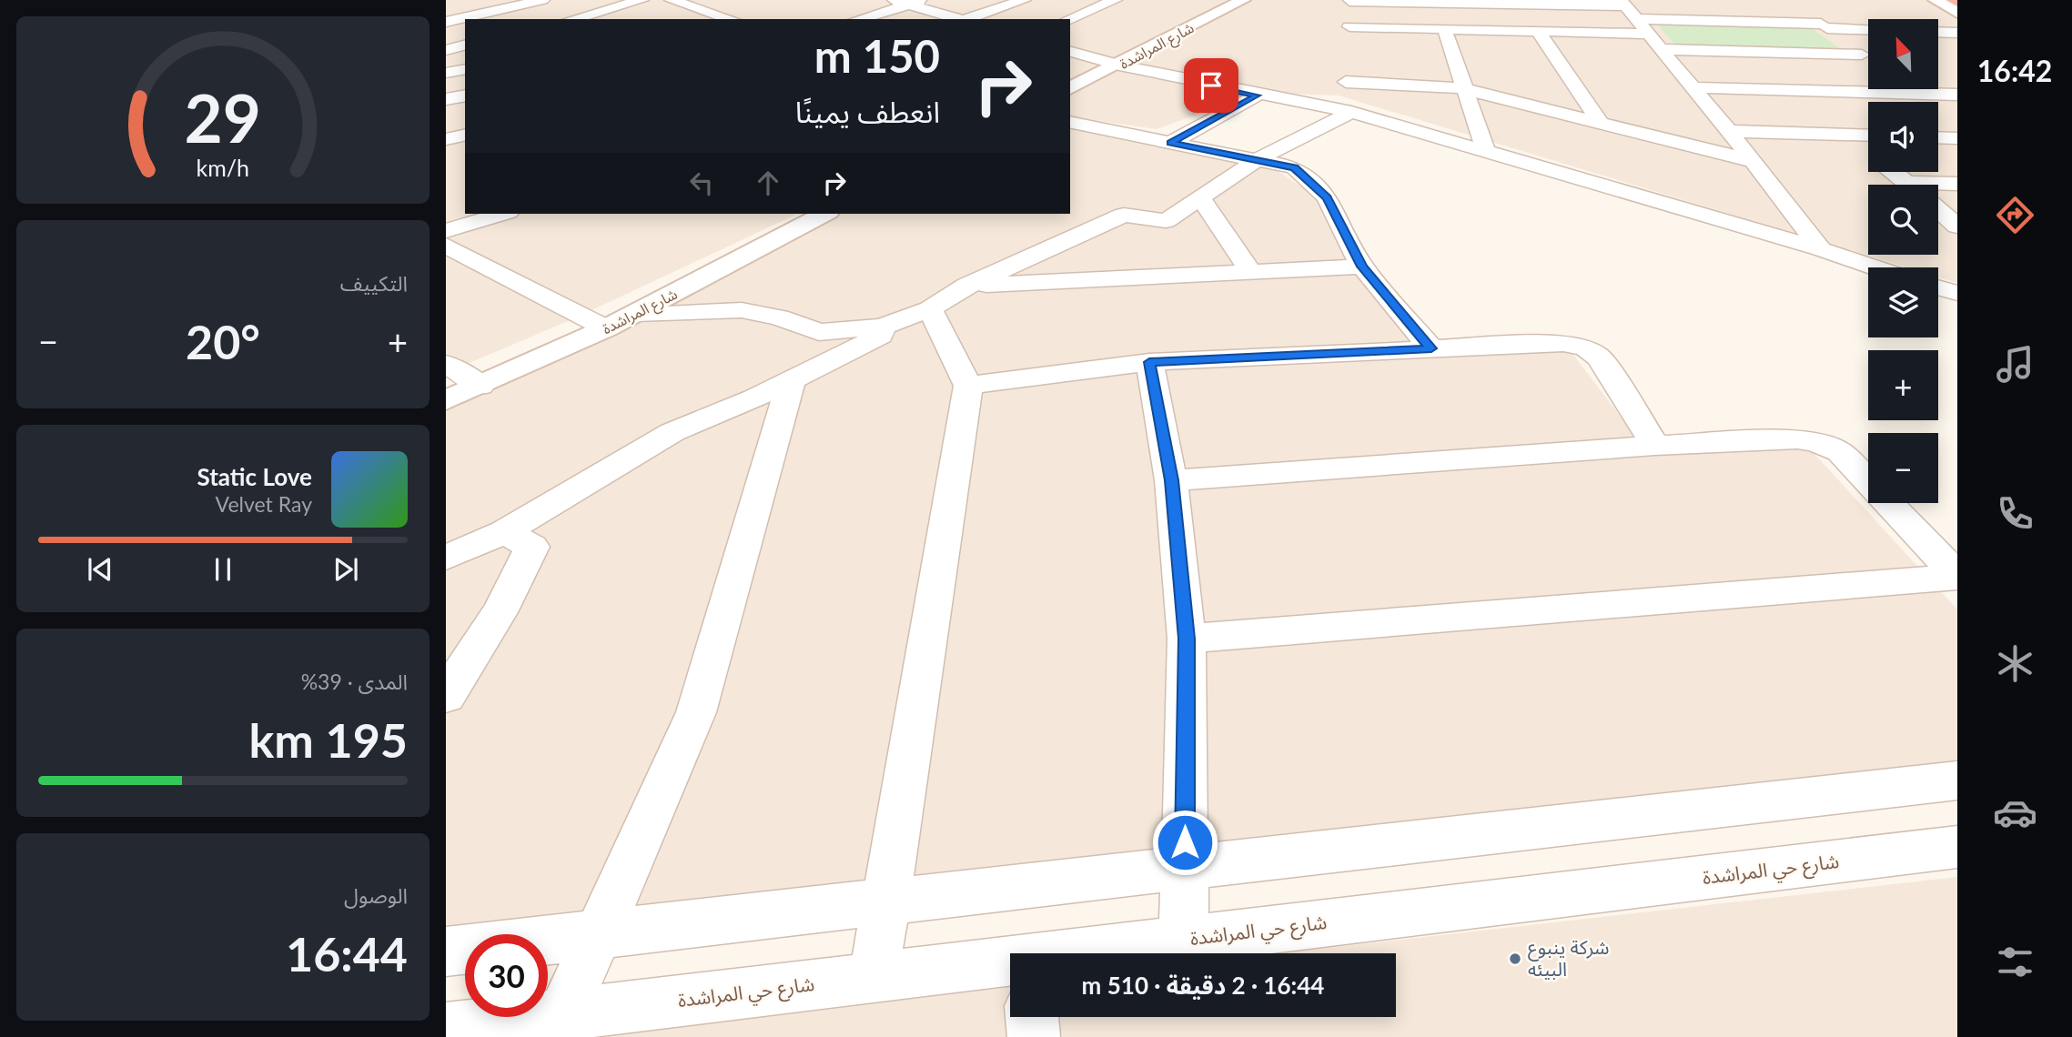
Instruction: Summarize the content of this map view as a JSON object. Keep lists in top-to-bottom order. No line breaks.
{"streets":{"street":["شارع المراشدة","شارع حي المراشدة"]},"places":["شركة ينبوع البيئه"],"north":"top left","page":{"tabs":"16:42","map_buttons":["+","−"],"turn":["150 m","انعطف يمينًا"],"tile":["التكييف",["المدى · 39%","195 km"],["الوصول","16:44"]],"heat":["−","20°","+"],"song":["Static Love","Velvet Ray"],"limit":"30","trip":"16:44 · 2 دقيقة · 510 m","gauge":["29","km/h"]}}
